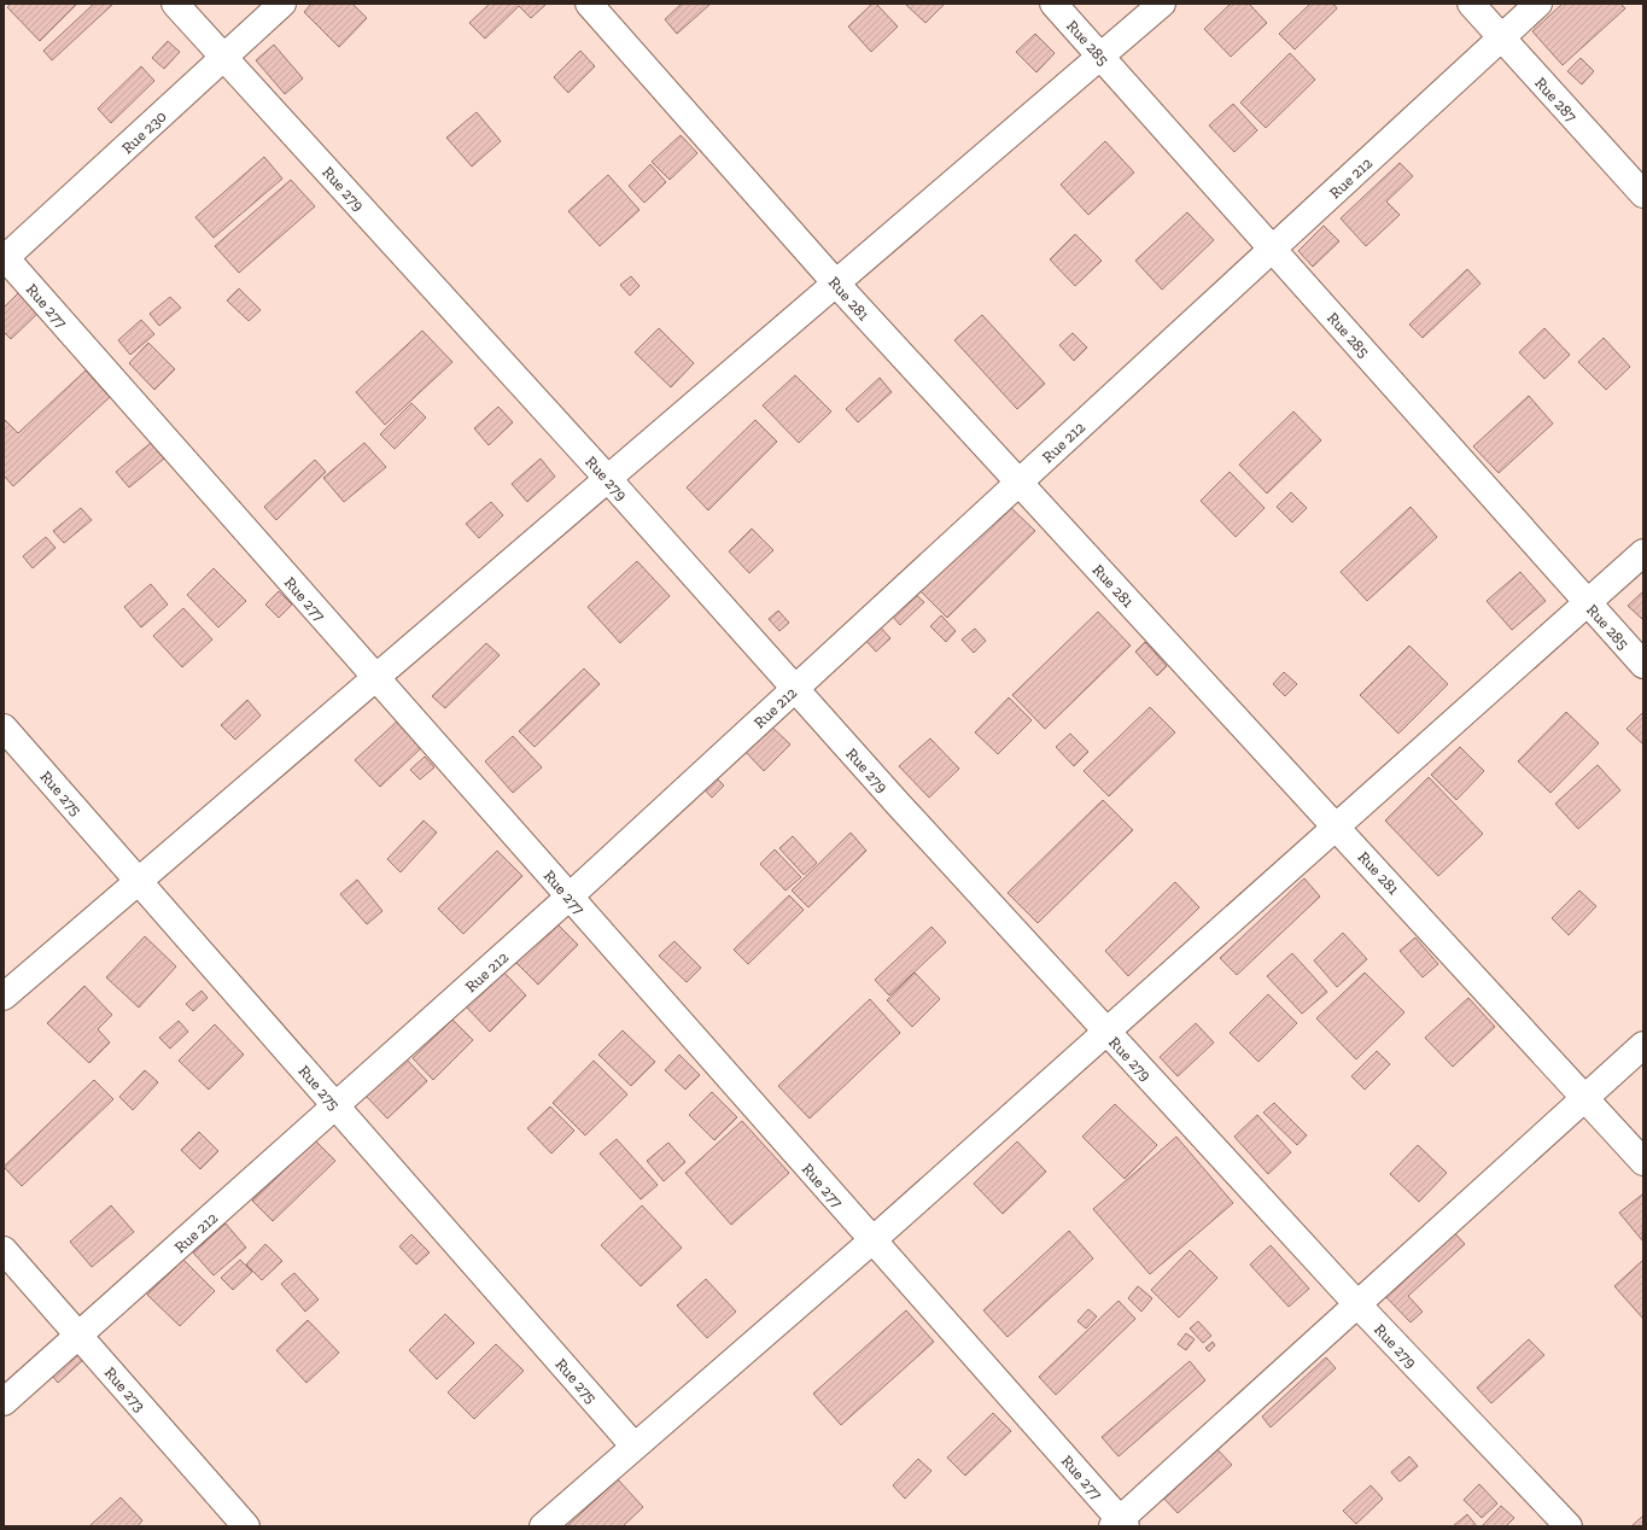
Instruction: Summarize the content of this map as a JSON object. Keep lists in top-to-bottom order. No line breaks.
{"streets":{"street":["Rue 285","Rue 287","Rue 230","Rue 212","Rue 279","Rue 281","Rue 277","Rue 275","Rue 273"]},"crossings":[["Rue 285","Rue 212"],["Rue 287","Rue 212"],["Rue 230","Rue 279"],["Rue 230","Rue 277"],["Rue 212","Rue 279"],["Rue 212","Rue 281"],["Rue 212","Rue 277"],["Rue 212","Rue 275"],["Rue 212","Rue 273"]]}
